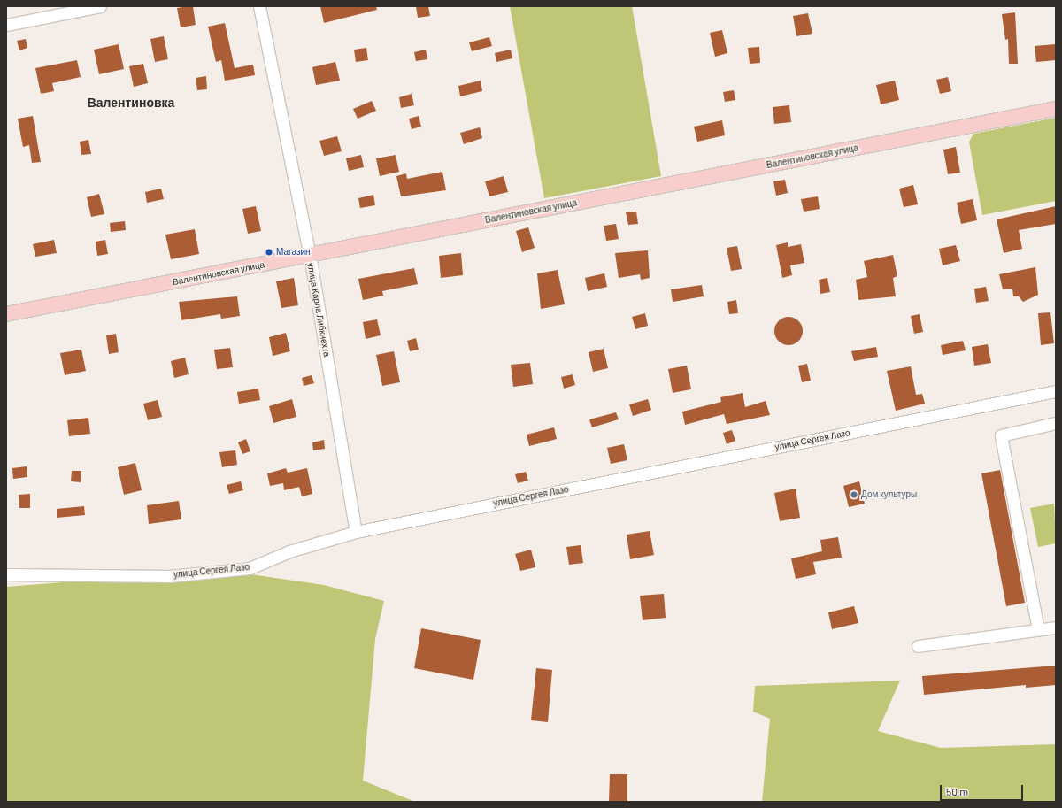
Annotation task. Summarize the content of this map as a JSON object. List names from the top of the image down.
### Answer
{
  "streets": {
    "main road": ["Валентиновская улица"],
    "street": ["улица Карла Либкнехта", "улица Сергея Лазо"]
  },
  "crossings": [
    ["Валентиновская улица", "улица Карла Либкнехта"],
    ["улица Карла Либкнехта", "улица Сергея Лазо"]
  ],
  "districts": ["Валентиновка"],
  "places": ["Магазин", "Дом культуры"],
  "scale_bar": "50 m"
}
